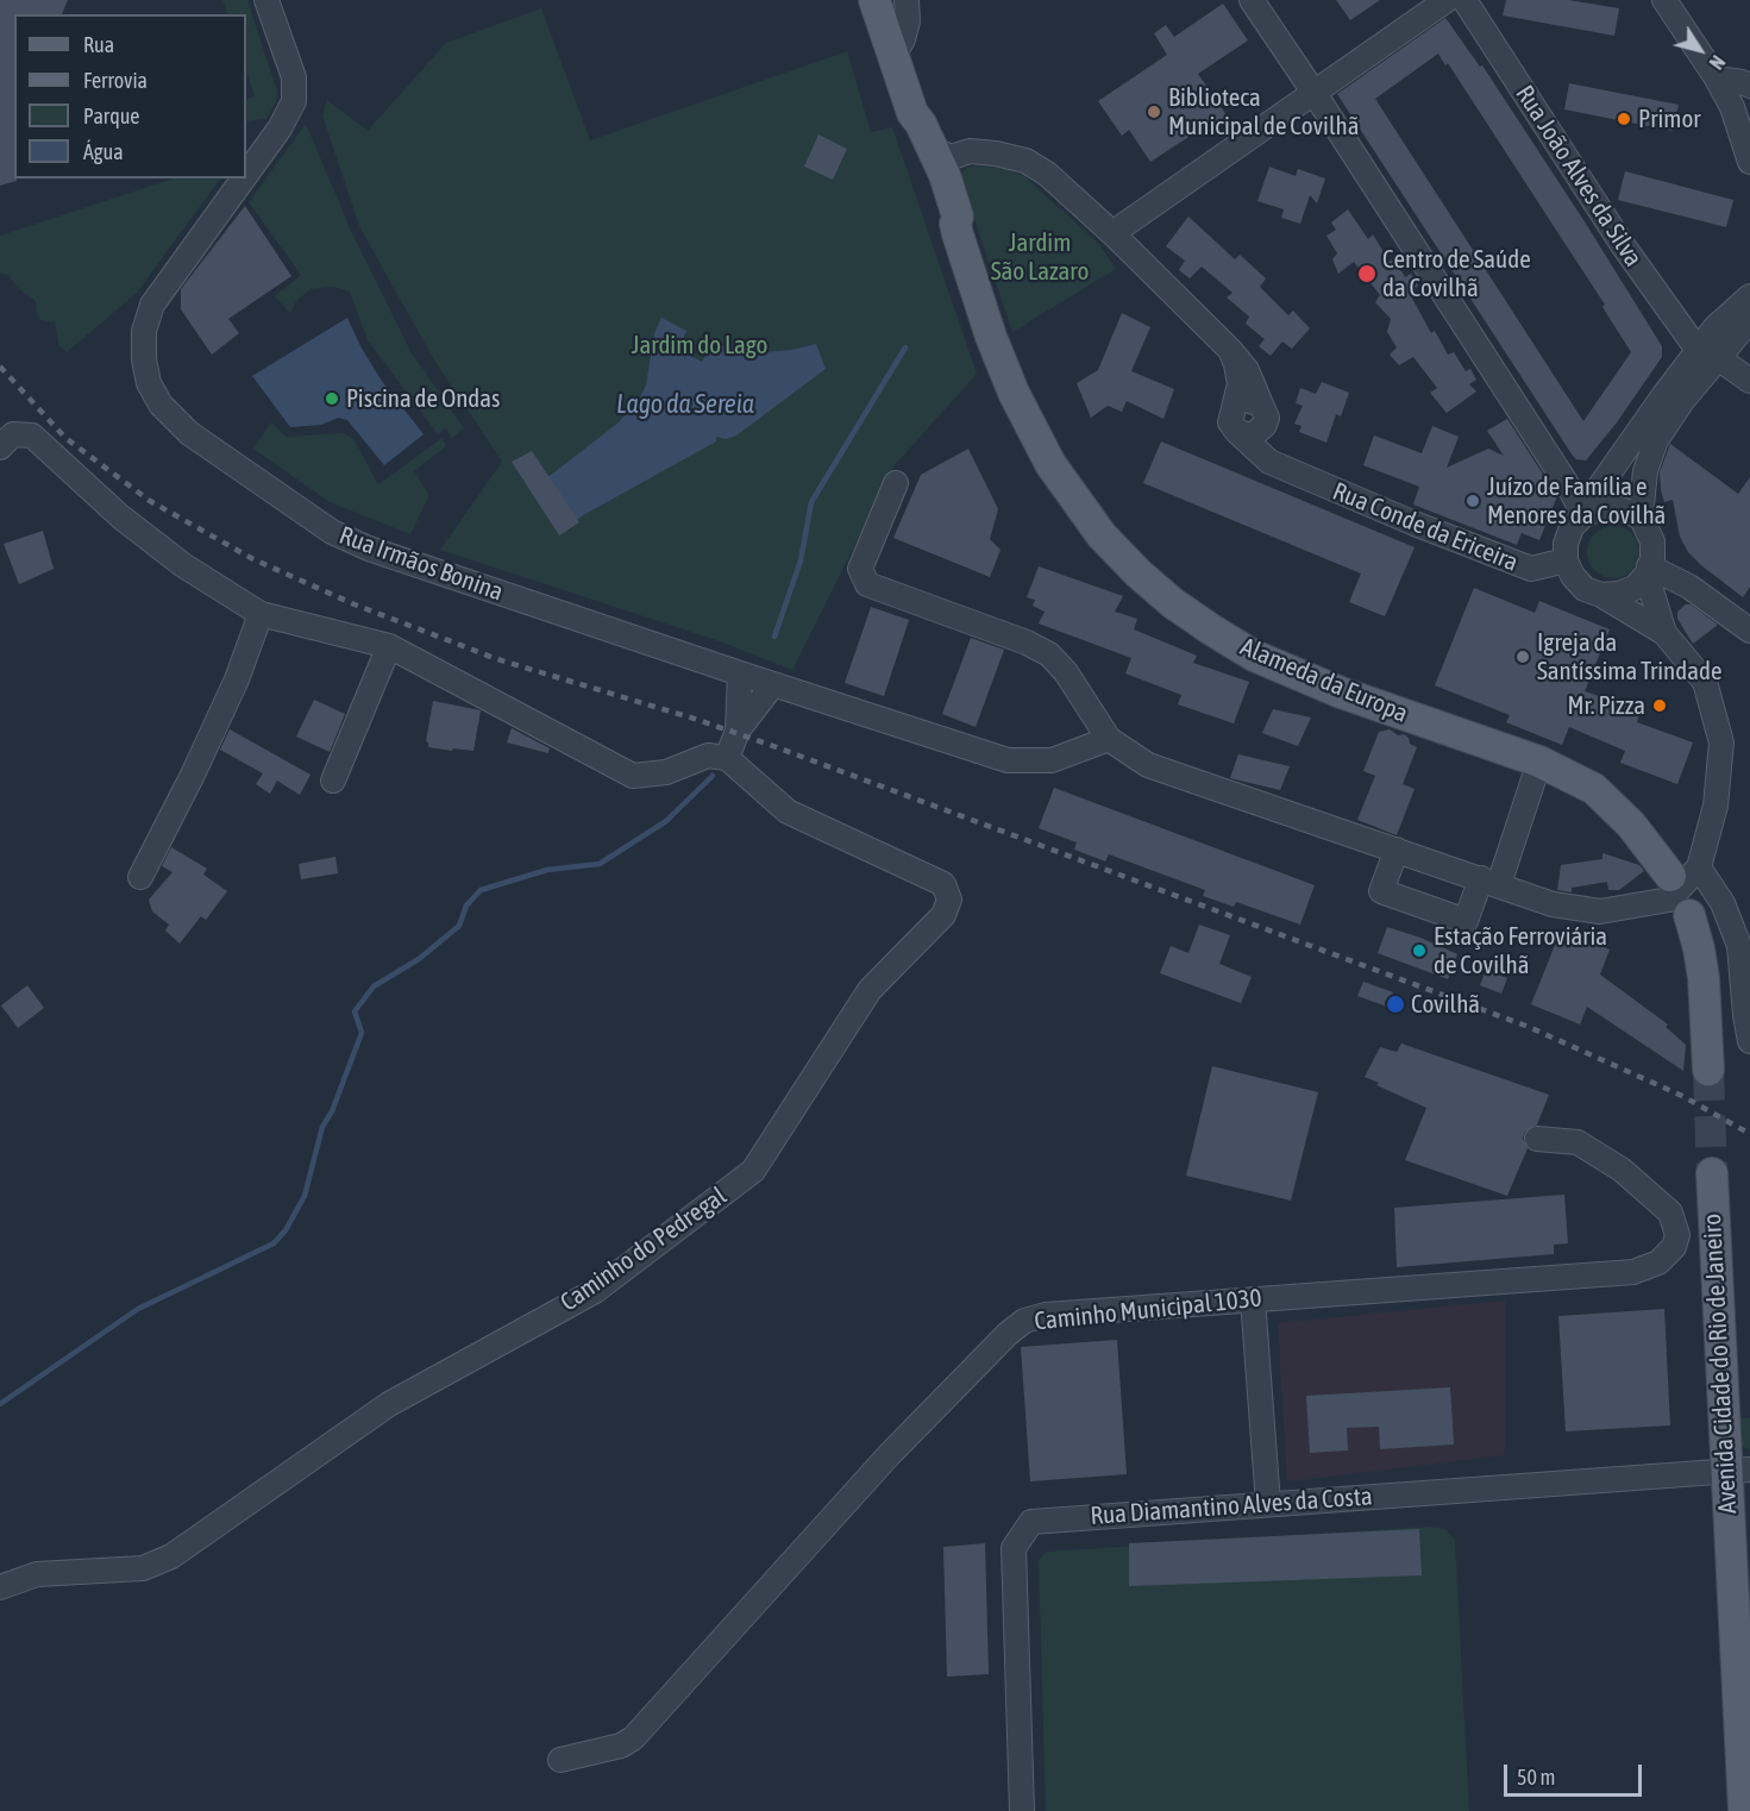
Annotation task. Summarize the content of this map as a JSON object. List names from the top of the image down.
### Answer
{
  "streets": {
    "main road": ["Alameda da Europa", "Avenida Cidade do Rio de Janeiro"],
    "street": [
      "Rua João Alves da Silva",
      "Rua Conde da Ericeira",
      "Rua Irmãos Bonina",
      "Caminho do Pedregal",
      "Caminho Municipal 1030",
      "Rua Diamantino Alves da Costa"
    ]
  },
  "crossings": [
    ["Avenida Cidade do Rio de Janeiro", "Rua Diamantino Alves da Costa"]
  ],
  "water": ["Lago da Sereia"],
  "parks": ["Jardim São Lazaro", "Jardim do Lago"],
  "places": [
    "Biblioteca Municipal de Covilhã",
    "Primor",
    "Centro de Saúde da Covilhã",
    "Piscina de Ondas",
    "Juízo de Família e Menores da Covilhã",
    "Igreja da Santíssima Trindade",
    "Mr. Pizza",
    "Estação Ferroviária de Covilhã",
    "Covilhã"
  ],
  "legend": [
    "Rua",
    "Ferrovia",
    "Parque",
    "Água"
  ],
  "scale_bar": "50 m",
  "north": "bottom right"
}
